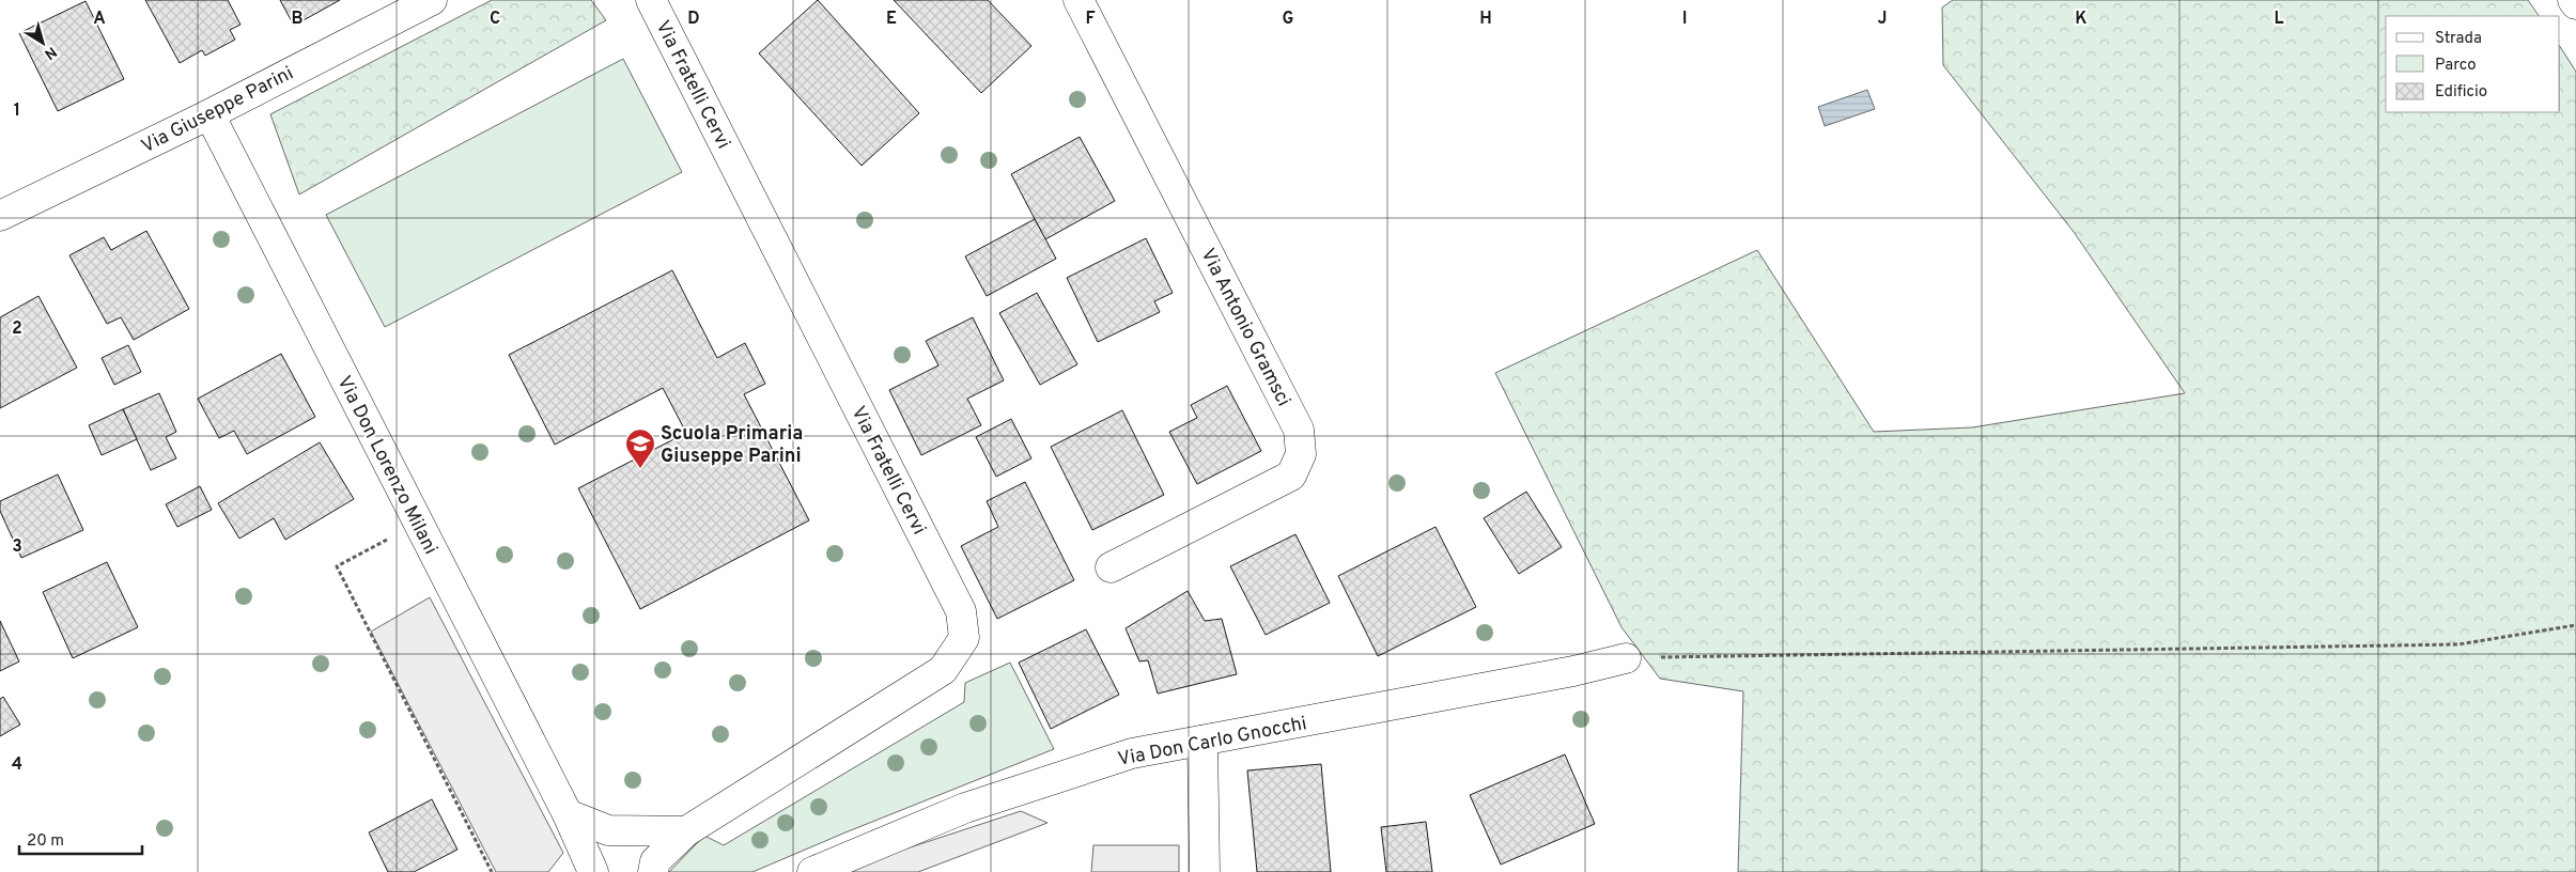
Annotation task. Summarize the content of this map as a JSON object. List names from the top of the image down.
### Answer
{
  "streets": {
    "street": [
      "Via Fratelli Cervi",
      "Via Giuseppe Parini",
      "Via Antonio Gramsci",
      "Via Don Lorenzo Milani",
      "Via Don Carlo Gnocchi"
    ]
  },
  "crossings": [
    ["Via Giuseppe Parini", "Via Don Lorenzo Milani"]
  ],
  "places": {
    "school or university": ["Scuola Primaria Giuseppe Parini"]
  },
  "legend": ["Strada", "Parco", "Edificio"],
  "scale_bar": "20 m",
  "north": "bottom right",
  "grid": {
    "columns": [
      "A",
      "B",
      "C",
      "D",
      "E",
      "F",
      "G",
      "H",
      "I",
      "J",
      "K",
      "L"
    ],
    "rows": [
      "1",
      "2",
      "3",
      "4"
    ]
  }
}
